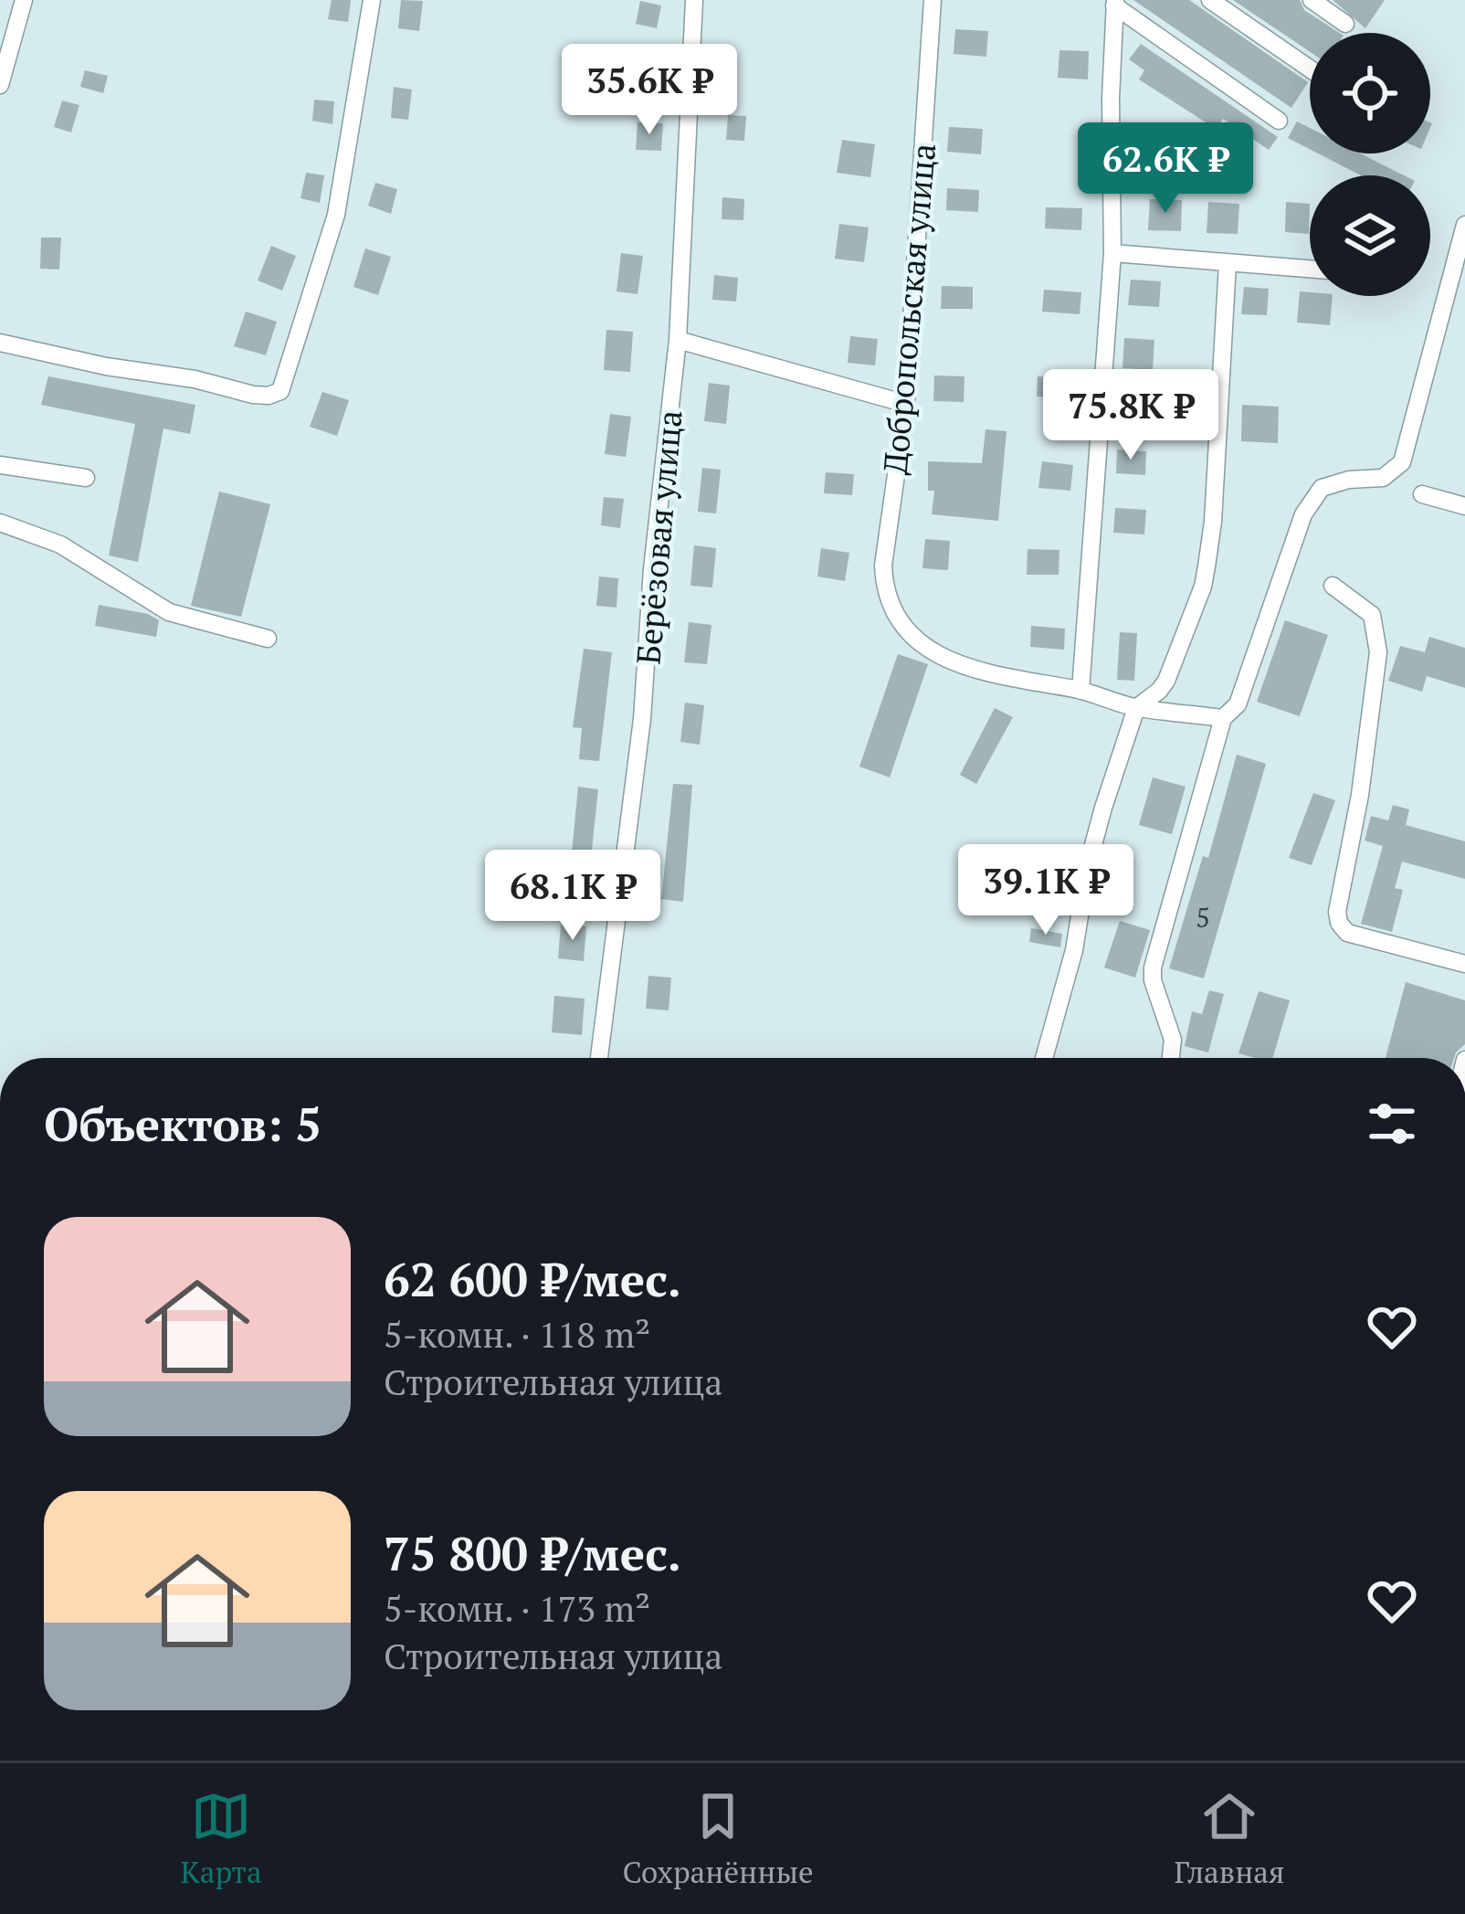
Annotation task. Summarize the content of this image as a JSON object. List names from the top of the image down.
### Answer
{
  "streets": {
    "street": ["Добропольская улица", "Берёзовая улица"]
  },
  "house_numbers": ["5"],
  "page": {
    "price": [
      "35.6K ₽",
      "62.6K ₽",
      "75.8K ₽",
      "39.1K ₽",
      "68.1K ₽"
    ],
    "heading": "Объектов: 5",
    "list": [
      {
        "name": "62 600 ₽/мес.",
        "note": "5-комн. · 118 m² · Строительная улица"
      },
      {
        "name": "75 800 ₽/мес.",
        "note": "5-комн. · 173 m² · Строительная улица"
      }
    ],
    "tabs": ["Карта", "Сохранённые", "Главная"]
  }
}
